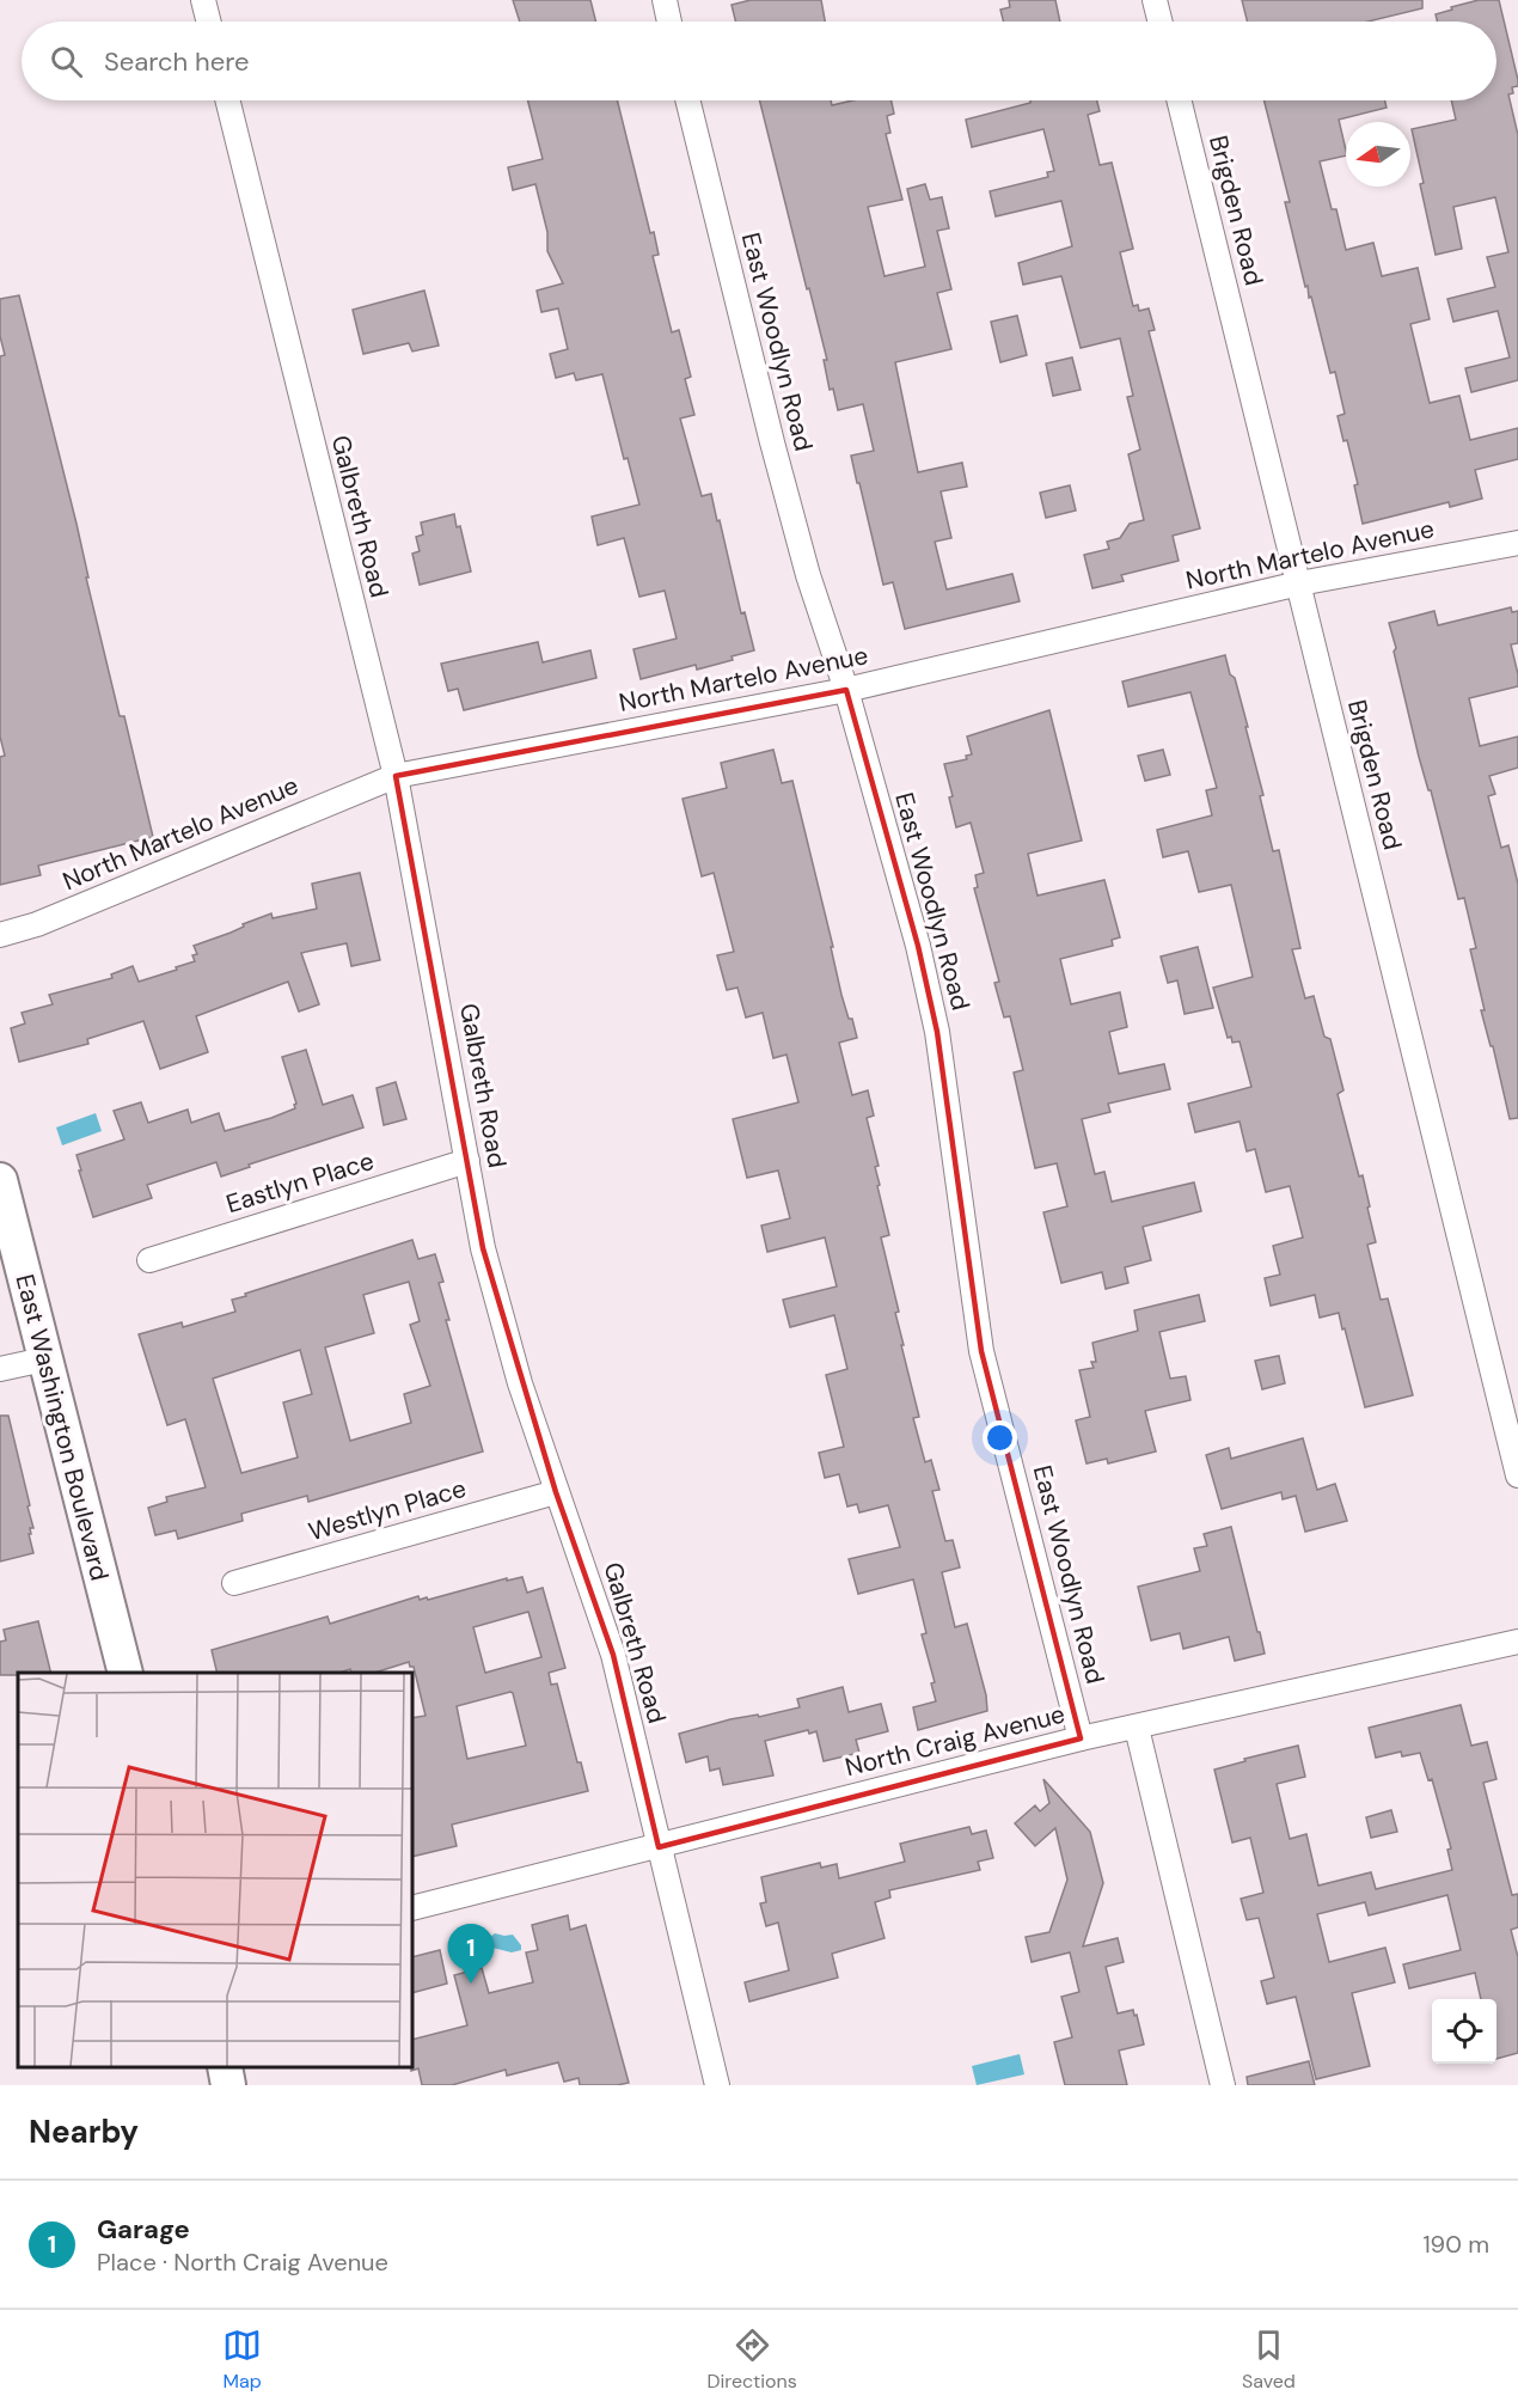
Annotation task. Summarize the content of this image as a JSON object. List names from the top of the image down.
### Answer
{
  "streets": {
    "main road": ["East Washington Boulevard"],
    "street": [
      "Brigden Road",
      "East Woodlyn Road",
      "Galbreth Road",
      "North Martelo Avenue",
      "Eastlyn Place",
      "Westlyn Place",
      "North Craig Avenue"
    ]
  },
  "crossings": [
    ["Brigden Road", "North Martelo Avenue"],
    ["East Woodlyn Road", "North Martelo Avenue"],
    ["East Woodlyn Road", "North Craig Avenue"],
    ["Galbreth Road", "North Martelo Avenue"],
    ["Galbreth Road", "Eastlyn Place"],
    ["Galbreth Road", "Westlyn Place"],
    ["Galbreth Road", "North Craig Avenue"]
  ],
  "north": "left",
  "page": {
    "search": "Search here",
    "pins": "1",
    "heading": "Nearby",
    "list": [
      {
        "mark": "1",
        "name": "Garage",
        "note": "Place · North Craig Avenue",
        "value": "190 m"
      }
    ],
    "nav": ["Map", "Directions", "Saved"]
  }
}
